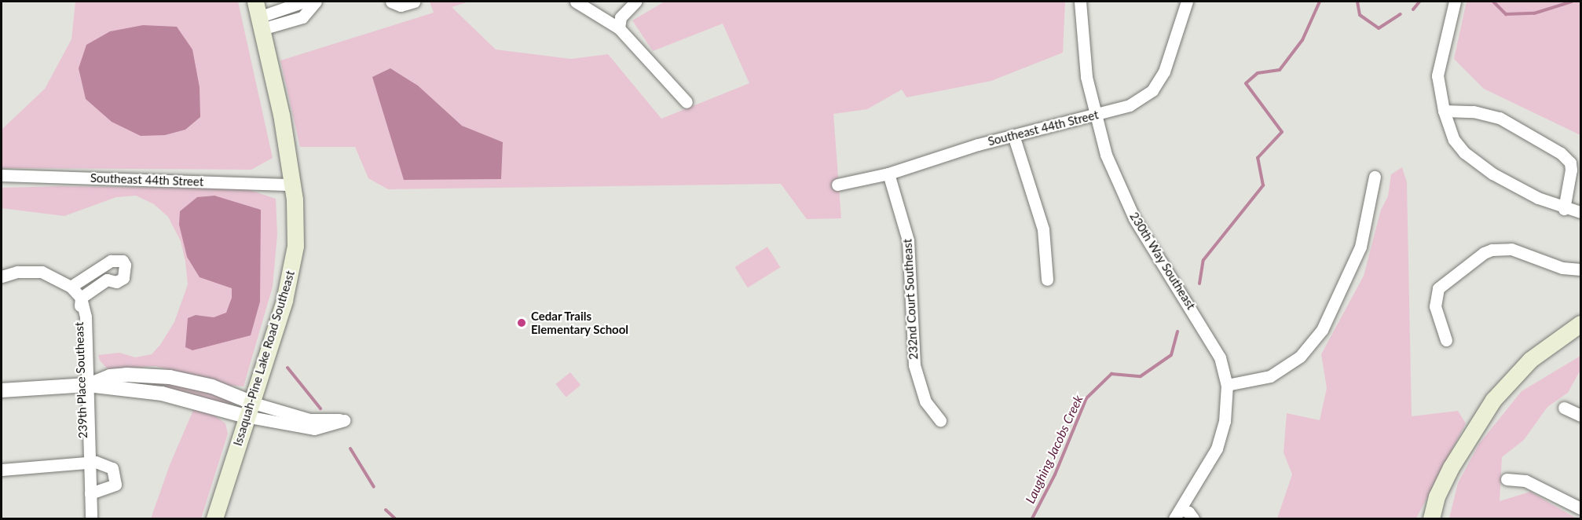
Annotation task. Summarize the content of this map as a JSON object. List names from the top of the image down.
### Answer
{
  "streets": {
    "main road": ["Issaquah-Pine Lake Road Southeast"],
    "street": [
      "Southeast 44th Street",
      "230th Way Southeast",
      "232nd Court Southeast",
      "239th Place Southeast"
    ]
  },
  "crossings": [
    ["Southeast 44th Street", "230th Way Southeast"],
    ["Southeast 44th Street", "232nd Court Southeast"],
    ["Southeast 44th Street", "Issaquah-Pine Lake Road Southeast"]
  ],
  "water": ["Laughing Jacobs Creek"],
  "places": ["Cedar Trails Elementary School"]
}
